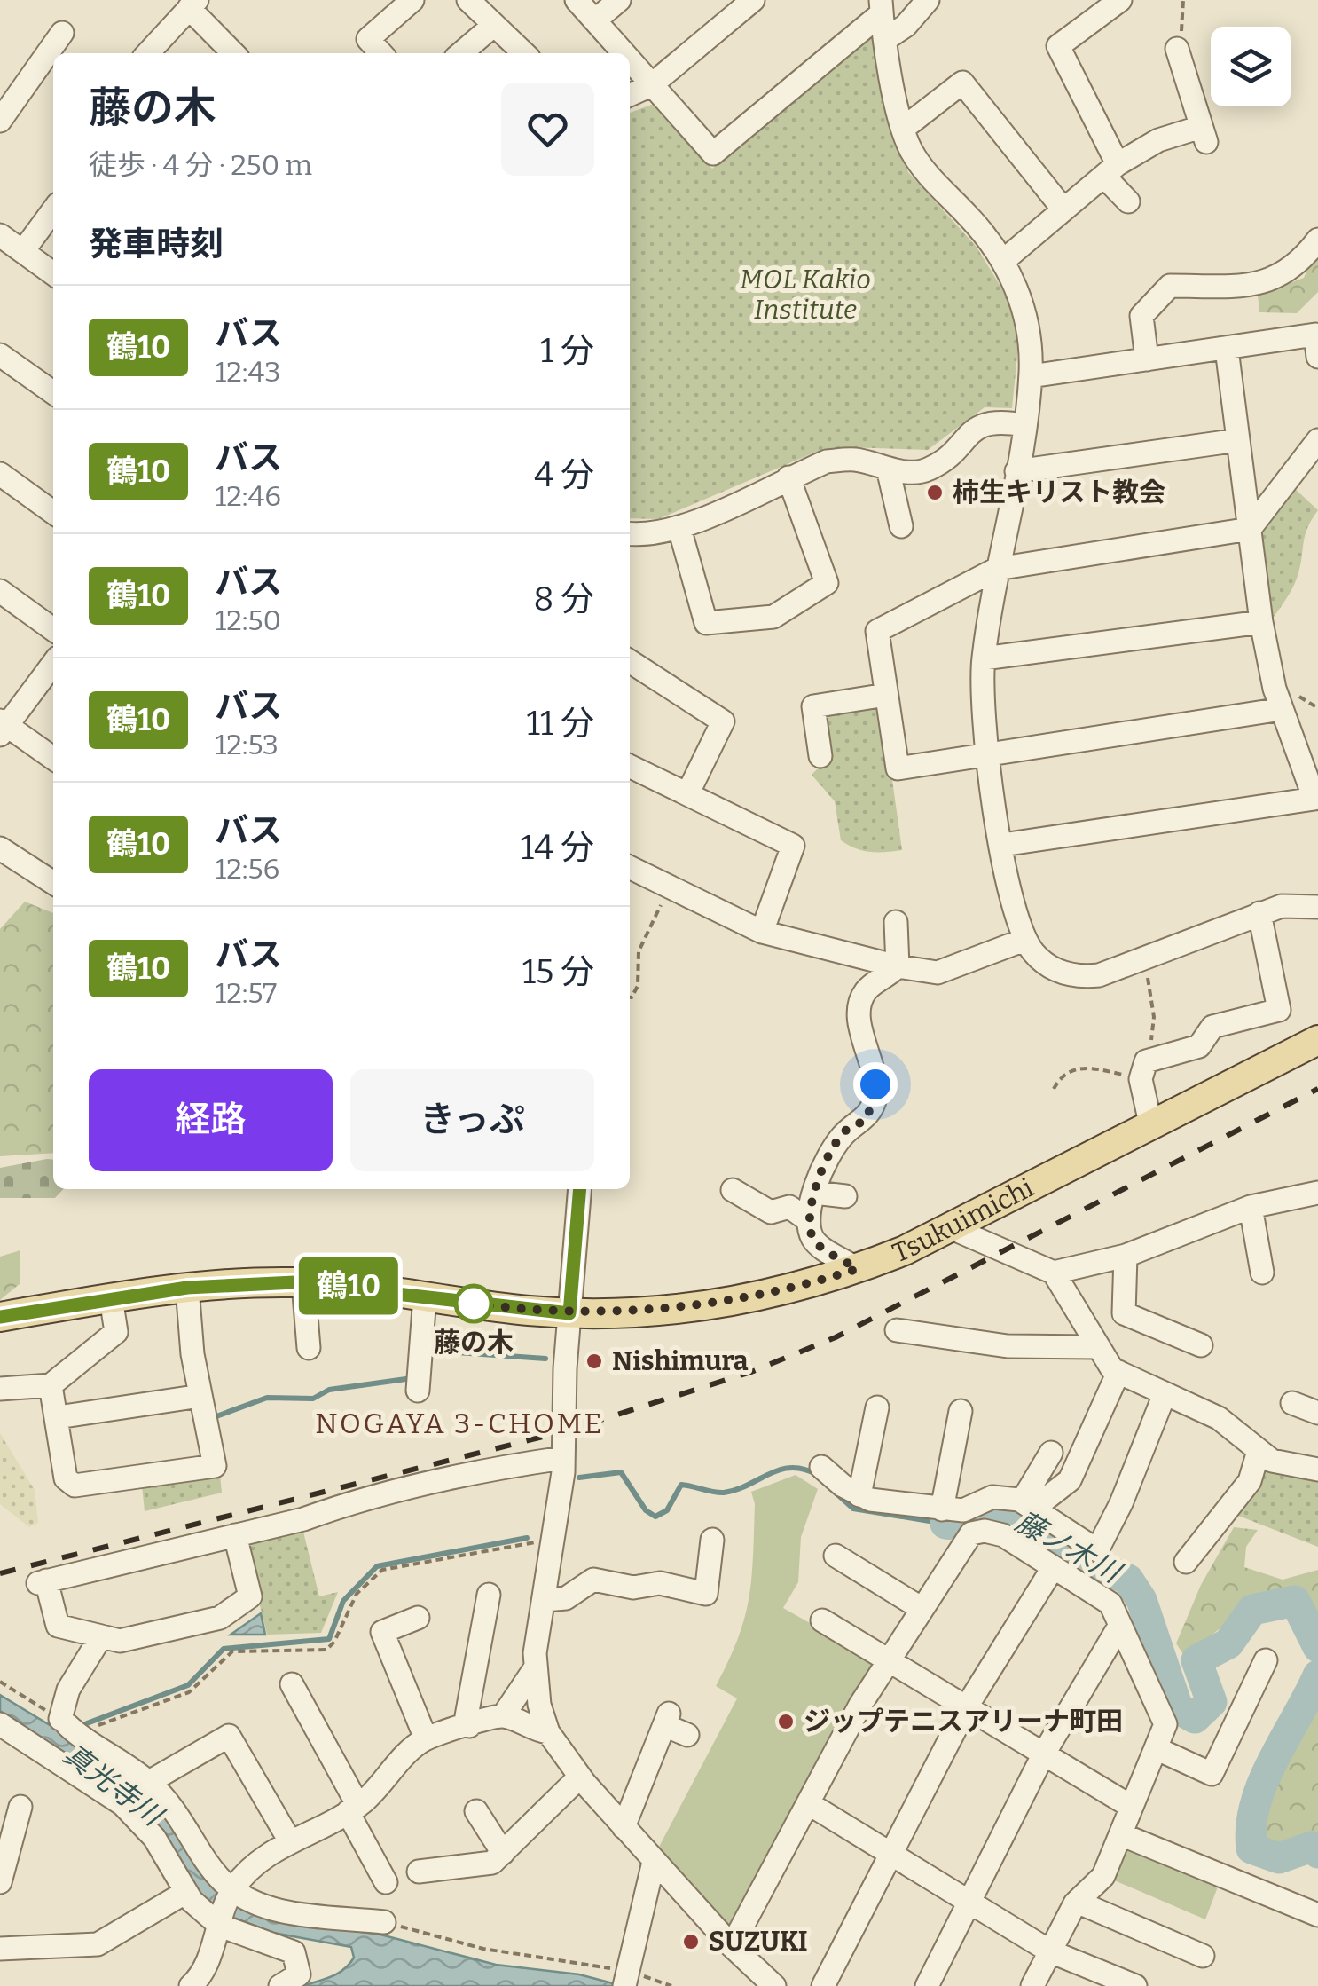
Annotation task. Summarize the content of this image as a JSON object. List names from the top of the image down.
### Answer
{
  "streets": {
    "main road": ["Tsukuimichi"]
  },
  "districts": ["NOGAYA 3-CHOME"],
  "water": ["藤ノ木川", "真光寺川"],
  "parks": ["MOL Kakio Institute"],
  "places": [
    "柿生キリスト教会",
    "藤の木",
    "Nishimura",
    "ジップテニスアリーナ町田",
    "SUZUKI"
  ],
  "lines": ["bus line 鶴10"],
  "page": {
    "on_map": "鶴10",
    "heading": [
      ["藤の木", "徒歩 · 4 分 · 250 m"],
      "発車時刻"
    ],
    "list": [
      {
        "mark": "鶴10",
        "name": "バス",
        "note": "12:43",
        "value": "1 分"
      },
      {
        "mark": "鶴10",
        "name": "バス",
        "note": "12:46",
        "value": "4 分"
      },
      {
        "mark": "鶴10",
        "name": "バス",
        "note": "12:50",
        "value": "8 分"
      },
      {
        "mark": "鶴10",
        "name": "バス",
        "note": "12:53",
        "value": "11 分"
      },
      {
        "mark": "鶴10",
        "name": "バス",
        "note": "12:56",
        "value": "14 分"
      },
      {
        "mark": "鶴10",
        "name": "バス",
        "note": "12:57",
        "value": "15 分"
      }
    ],
    "buttons": ["経路", "きっぷ"]
  }
}
